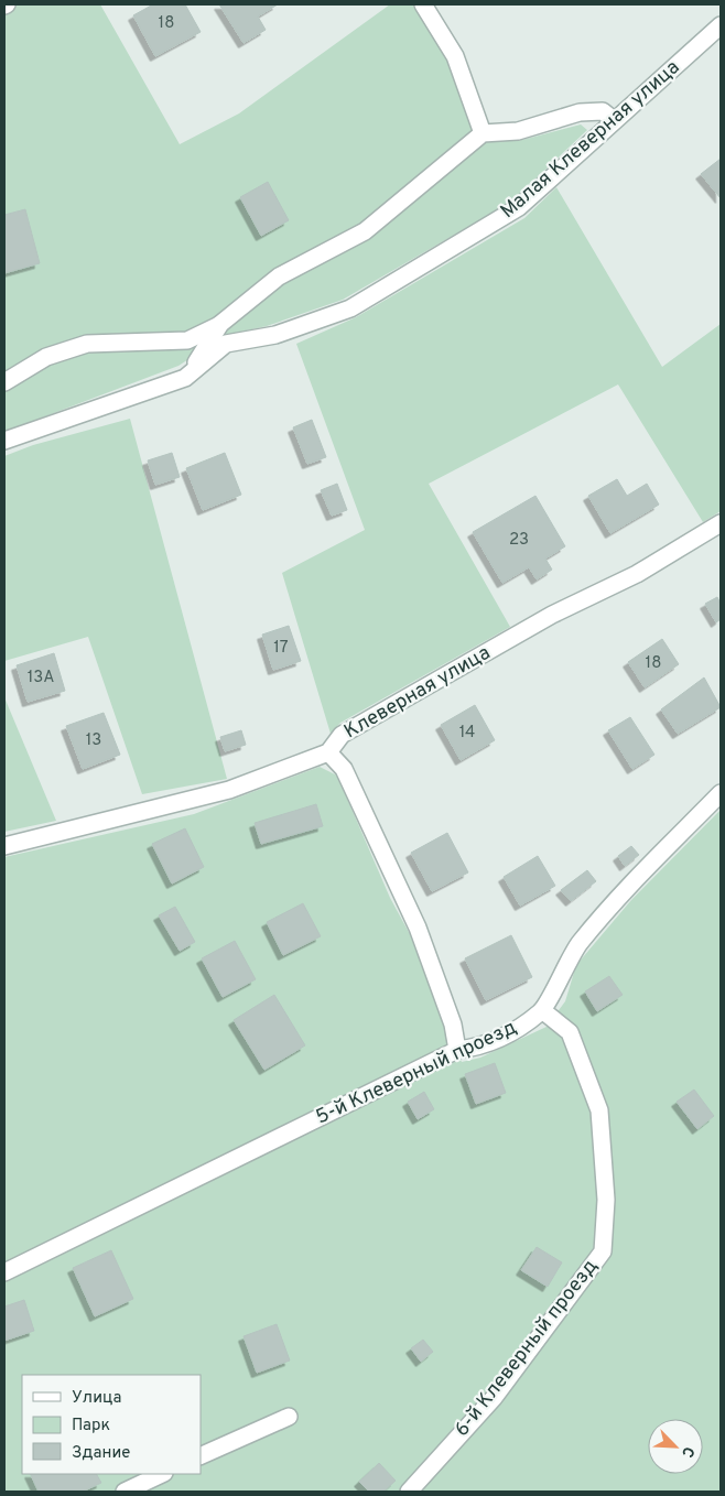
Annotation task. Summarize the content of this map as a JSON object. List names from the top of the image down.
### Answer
{
  "streets": {
    "street": [
      "Малая Клеверная улица",
      "Клеверная улица",
      "5-й Клеверный проезд",
      "6-й Клеверный проезд"
    ]
  },
  "crossings": [
    ["5-й Клеверный проезд", "6-й Клеверный проезд"]
  ],
  "house_numbers": [
    "18",
    "23",
    "17",
    "18",
    "13А",
    "14",
    "13"
  ],
  "legend": ["Улица", "Парк", "Здание"],
  "north": "bottom right"
}
